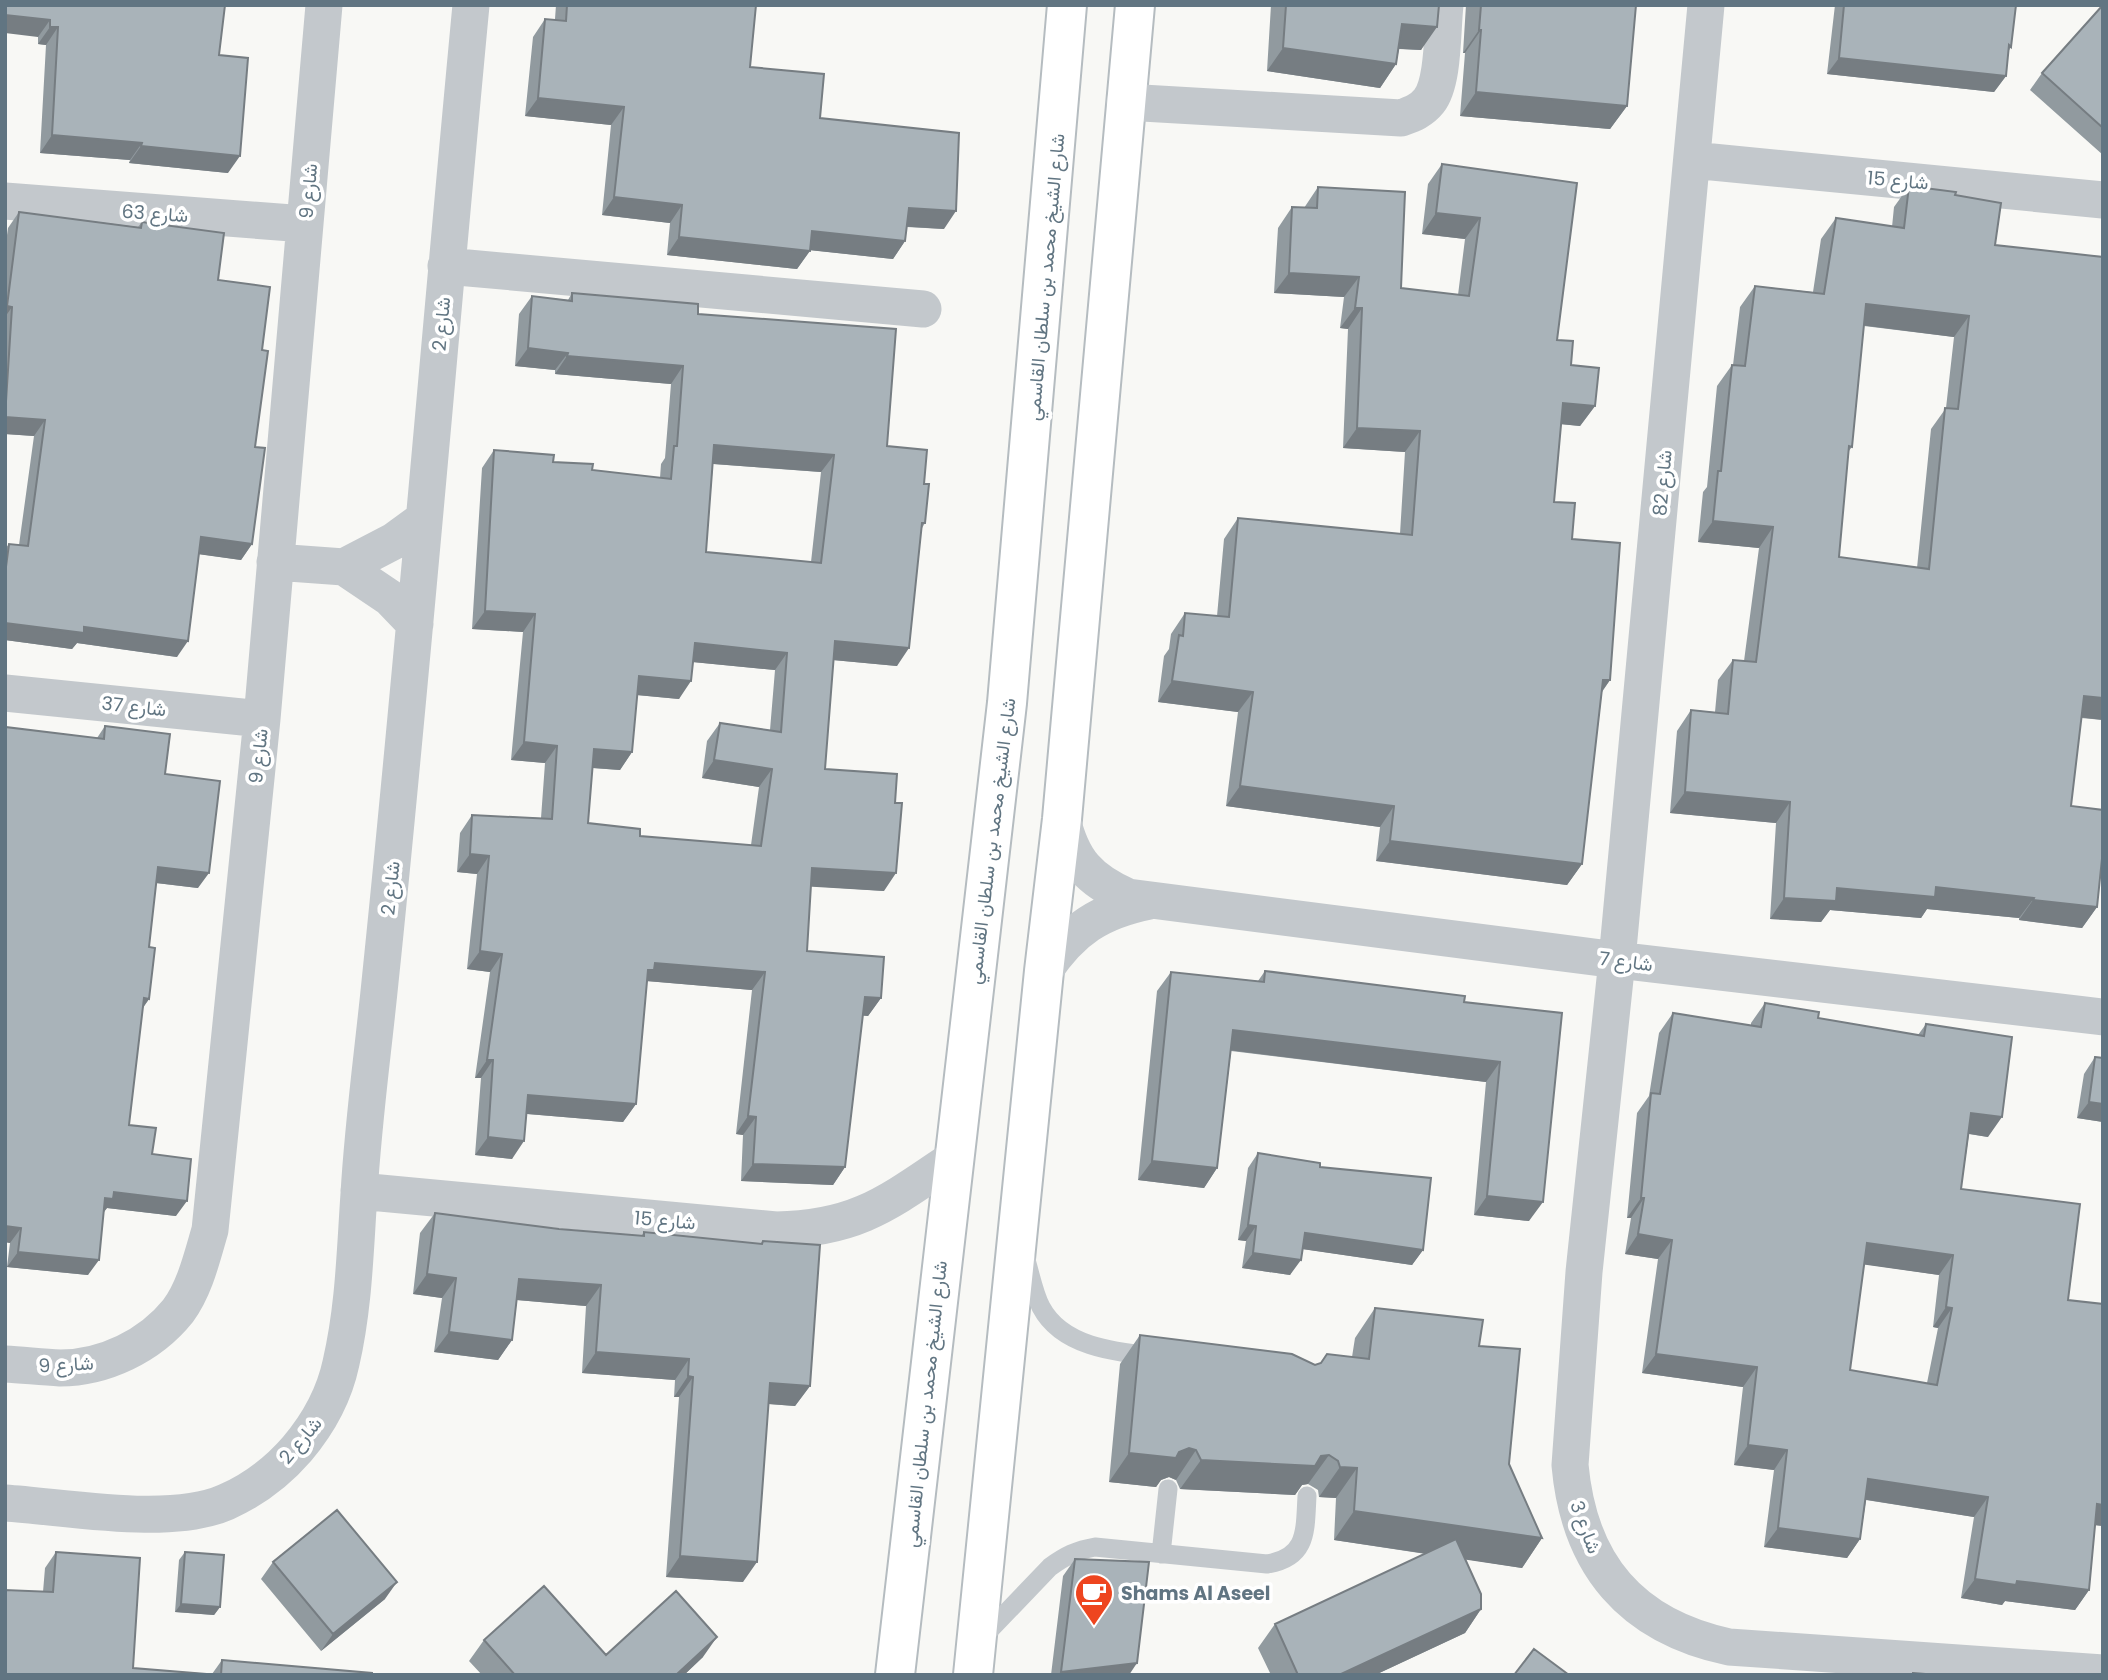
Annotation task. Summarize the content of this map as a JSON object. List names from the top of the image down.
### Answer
{
  "streets": {
    "main road": ["شارع الشيخ محمد بن سلطان القاسمي"],
    "street": [
      "شارع 15",
      "شارع 9",
      "شارع 63",
      "شارع 2",
      "شارع 82",
      "شارع 37",
      "شارع 7",
      "شارع 3"
    ]
  },
  "crossings": [
    ["شارع 15", "شارع الشيخ محمد بن سلطان القاسمي"],
    ["شارع 15", "شارع 2"],
    ["شارع 15", "شارع 82"],
    ["شارع 9", "شارع 63"],
    ["شارع 9", "شارع 37"],
    ["شارع 82", "شارع 7"],
    ["شارع 82", "شارع 3"],
    ["شارع 7", "شارع 3"]
  ],
  "places": {
    "cafe": ["Shams Al Aseel"]
  }
}
